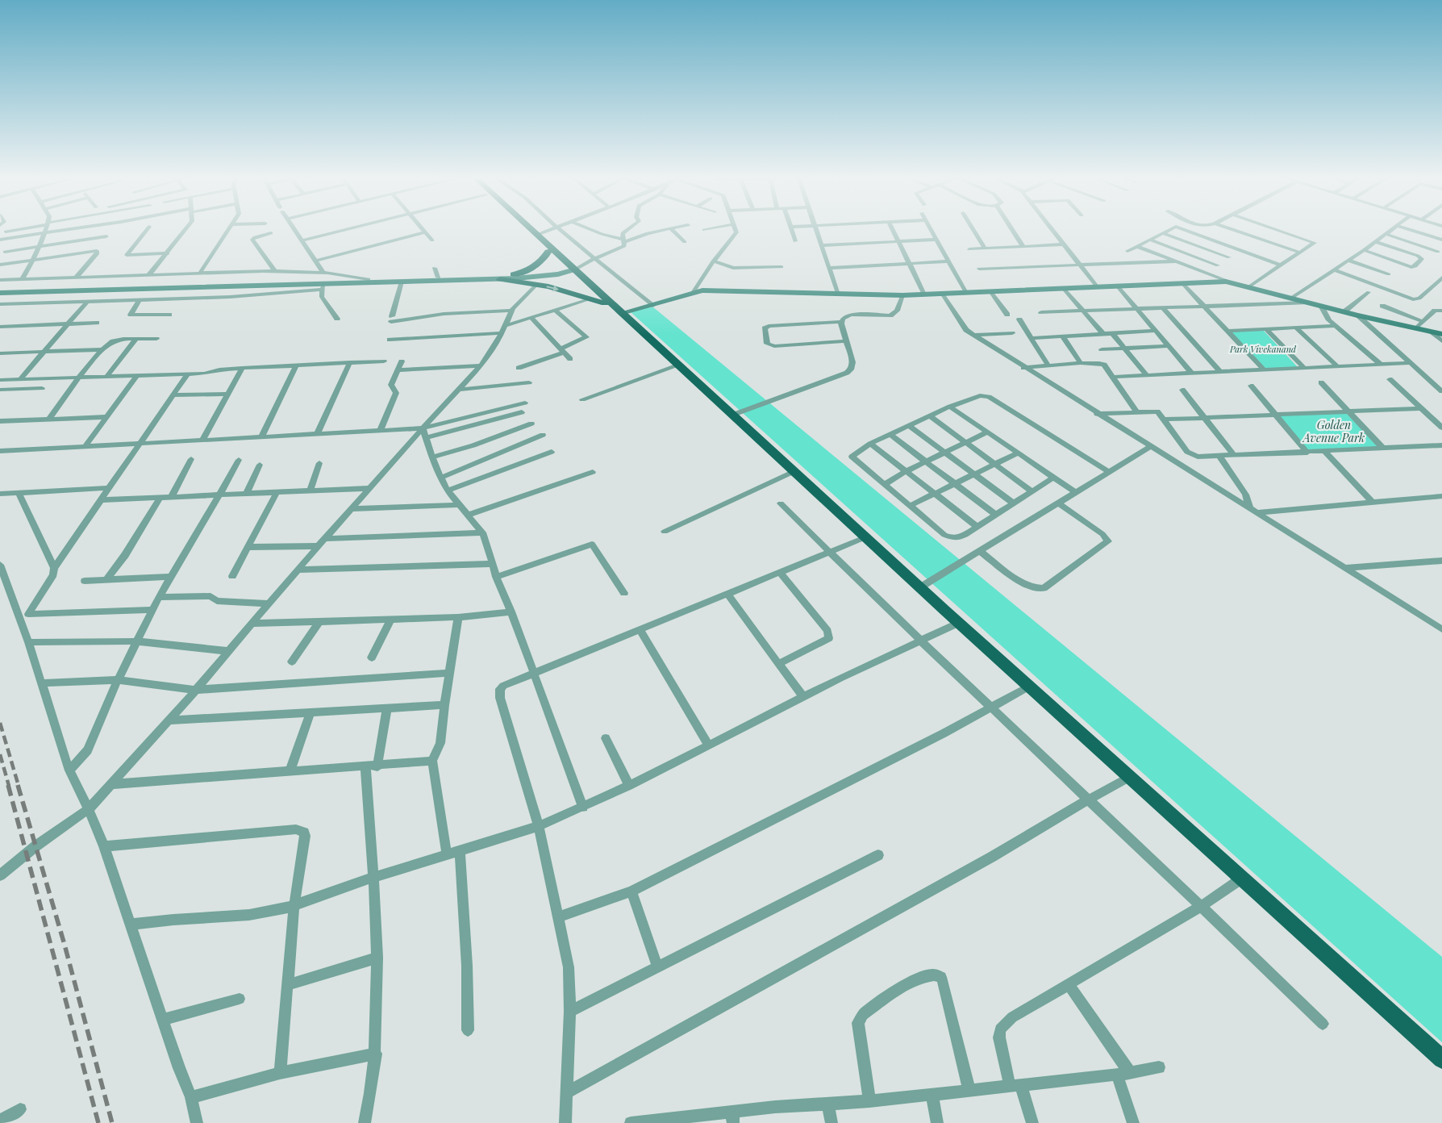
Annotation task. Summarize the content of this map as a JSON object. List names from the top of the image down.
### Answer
{
  "parks": ["Park Vivekanand", "Golden Avenue Park"]
}
